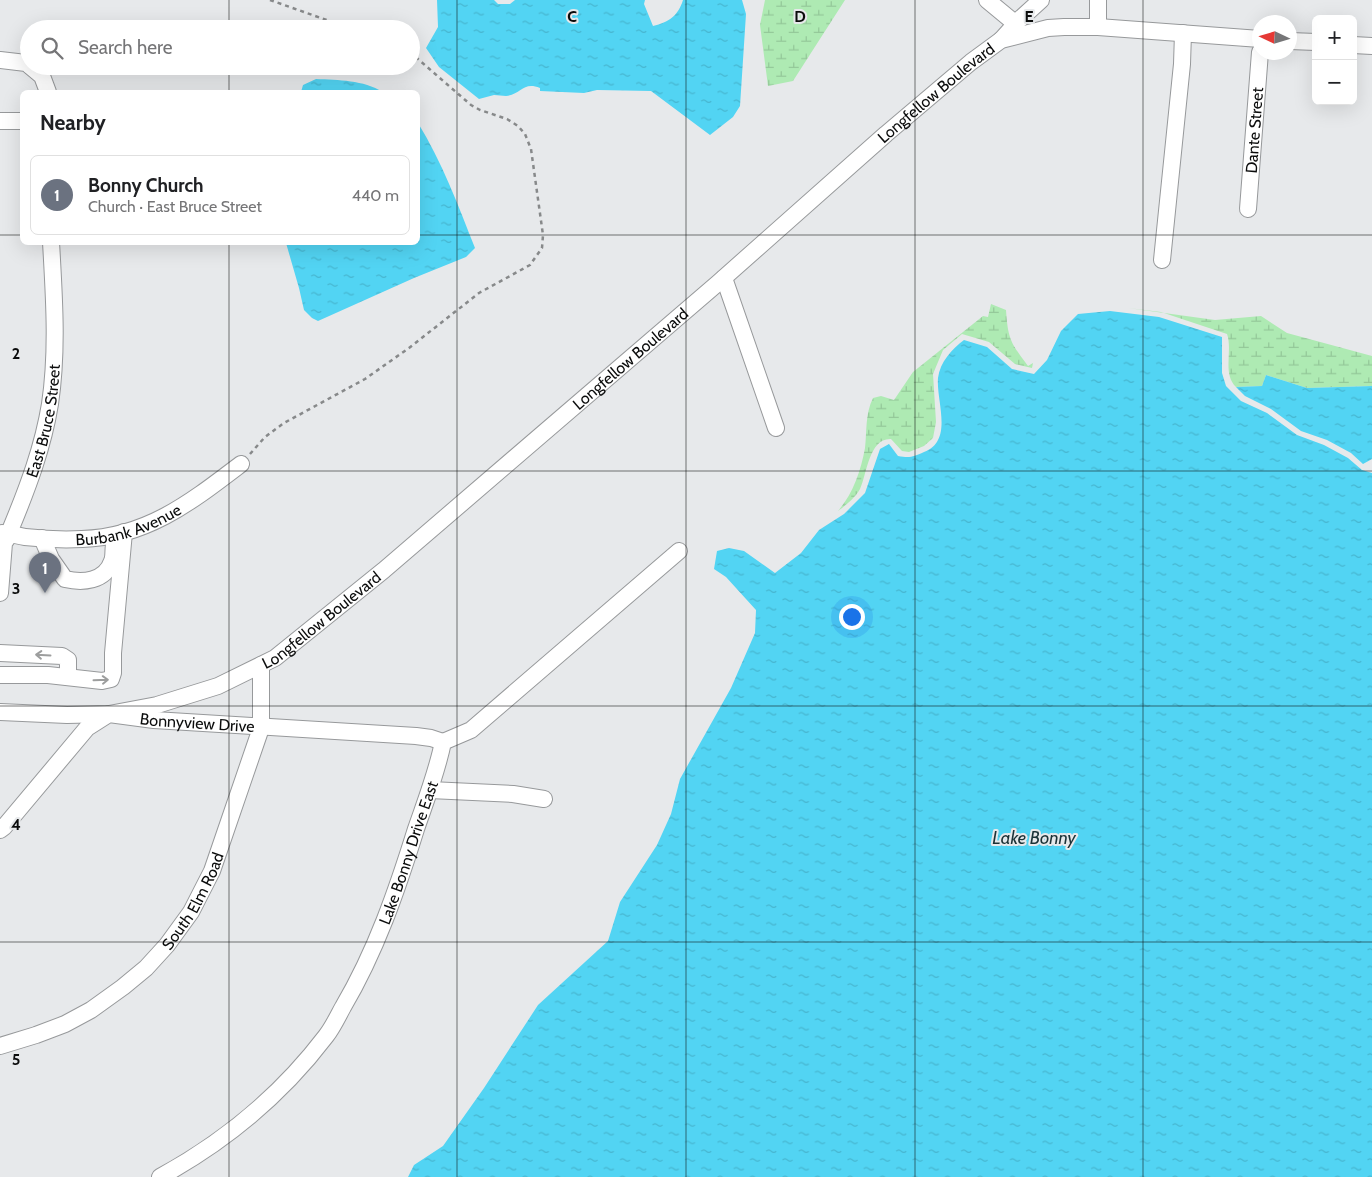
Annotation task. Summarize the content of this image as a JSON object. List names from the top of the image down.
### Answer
{
  "streets": {
    "street": [
      "Longfellow Boulevard",
      "Dante Street",
      "East Bruce Street",
      "Burbank Avenue",
      "Bonnyview Drive",
      "Lake Bonny Drive East",
      "South Elm Road"
    ]
  },
  "crossings": [
    ["Longfellow Boulevard", "Bonnyview Drive"],
    ["Longfellow Boulevard", "South Elm Road"],
    ["East Bruce Street", "Burbank Avenue"],
    ["Bonnyview Drive", "Lake Bonny Drive East"],
    ["Bonnyview Drive", "South Elm Road"]
  ],
  "water": ["Lake Bonny"],
  "north": "left",
  "page": {
    "map_buttons": ["+", "−"],
    "search": "Search here",
    "heading": "Nearby",
    "list": [
      {
        "mark": "1",
        "name": "Bonny Church",
        "note": "Church · East Bruce Street",
        "value": "440 m"
      }
    ],
    "pins": "1"
  },
  "grid": {
    "columns": ["C", "D", "E"],
    "rows": [
      "2",
      "3",
      "4",
      "5"
    ]
  }
}
